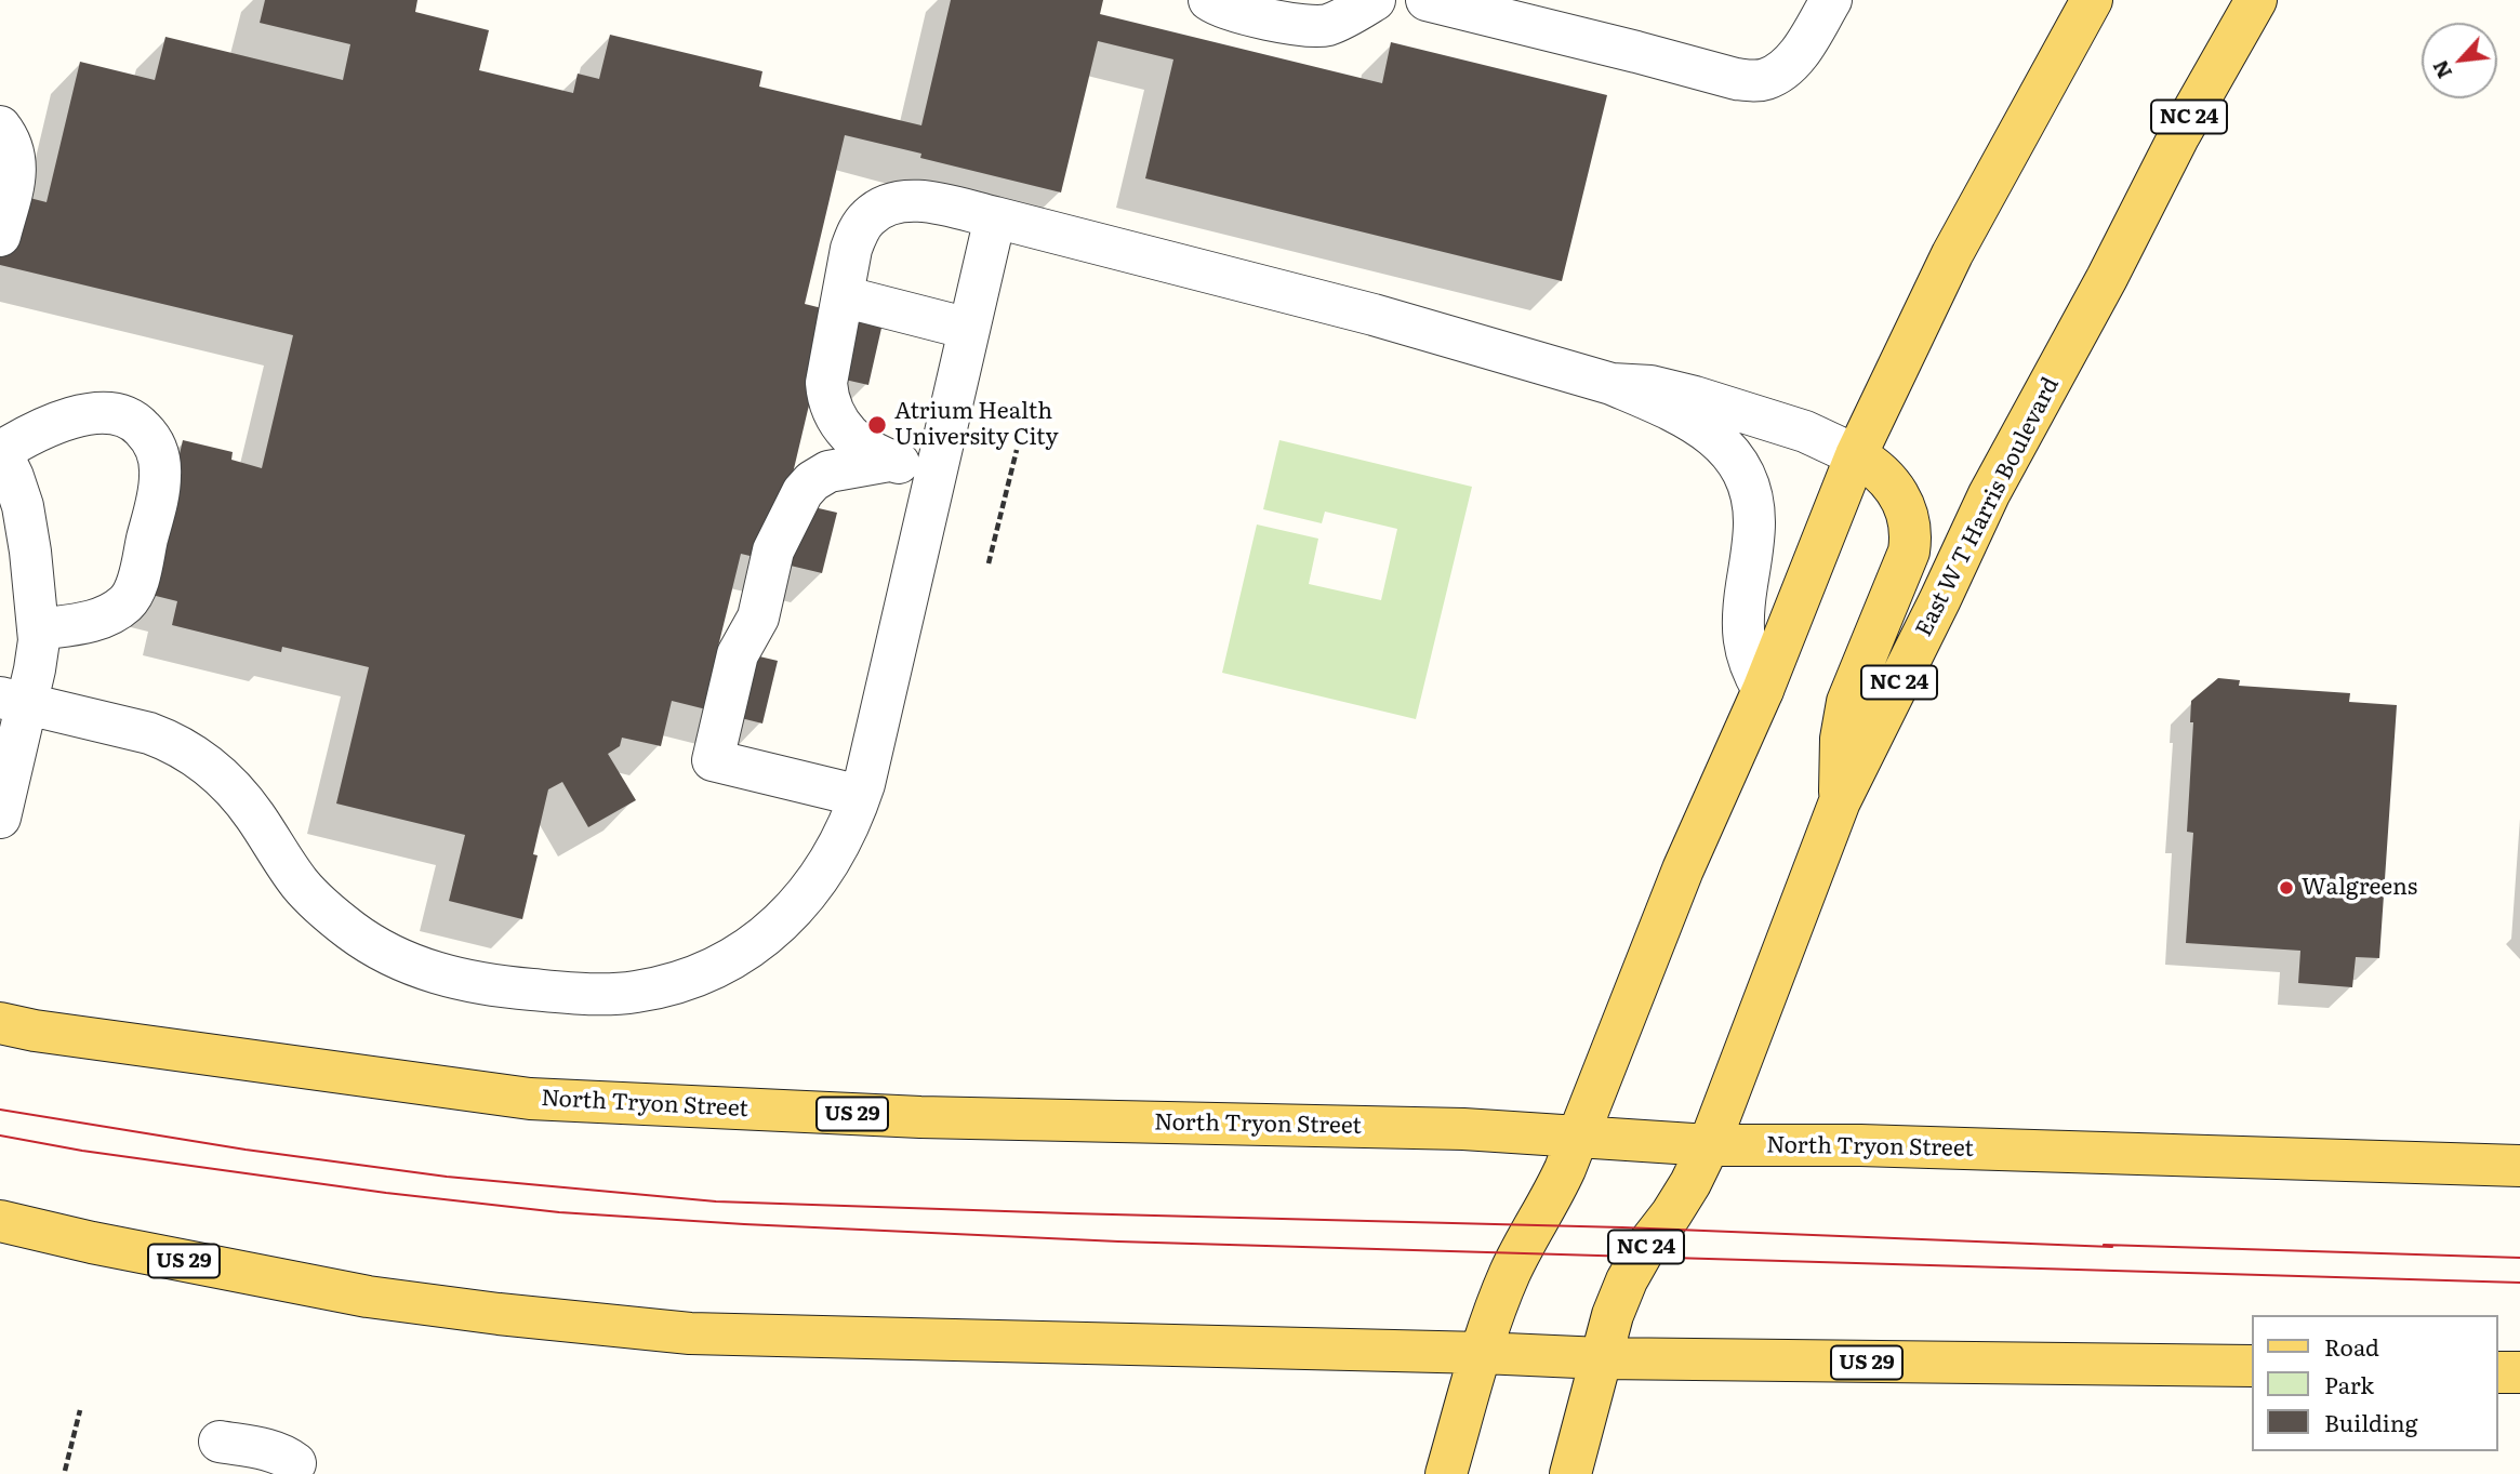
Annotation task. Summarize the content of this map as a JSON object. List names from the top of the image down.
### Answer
{
  "streets": {
    "main road": [
      "NC 24",
      "East W T Harris Boulevard",
      "North Tryon Street",
      "US 29"
    ]
  },
  "crossings": [
    ["NC 24", "East W T Harris Boulevard"],
    ["NC 24", "US 29"],
    ["East W T Harris Boulevard", "North Tryon Street"],
    ["East W T Harris Boulevard", "US 29"]
  ],
  "places": ["Atrium Health University City", "Walgreens"],
  "legend": ["Road", "Park", "Building"],
  "north": "bottom left"
}
